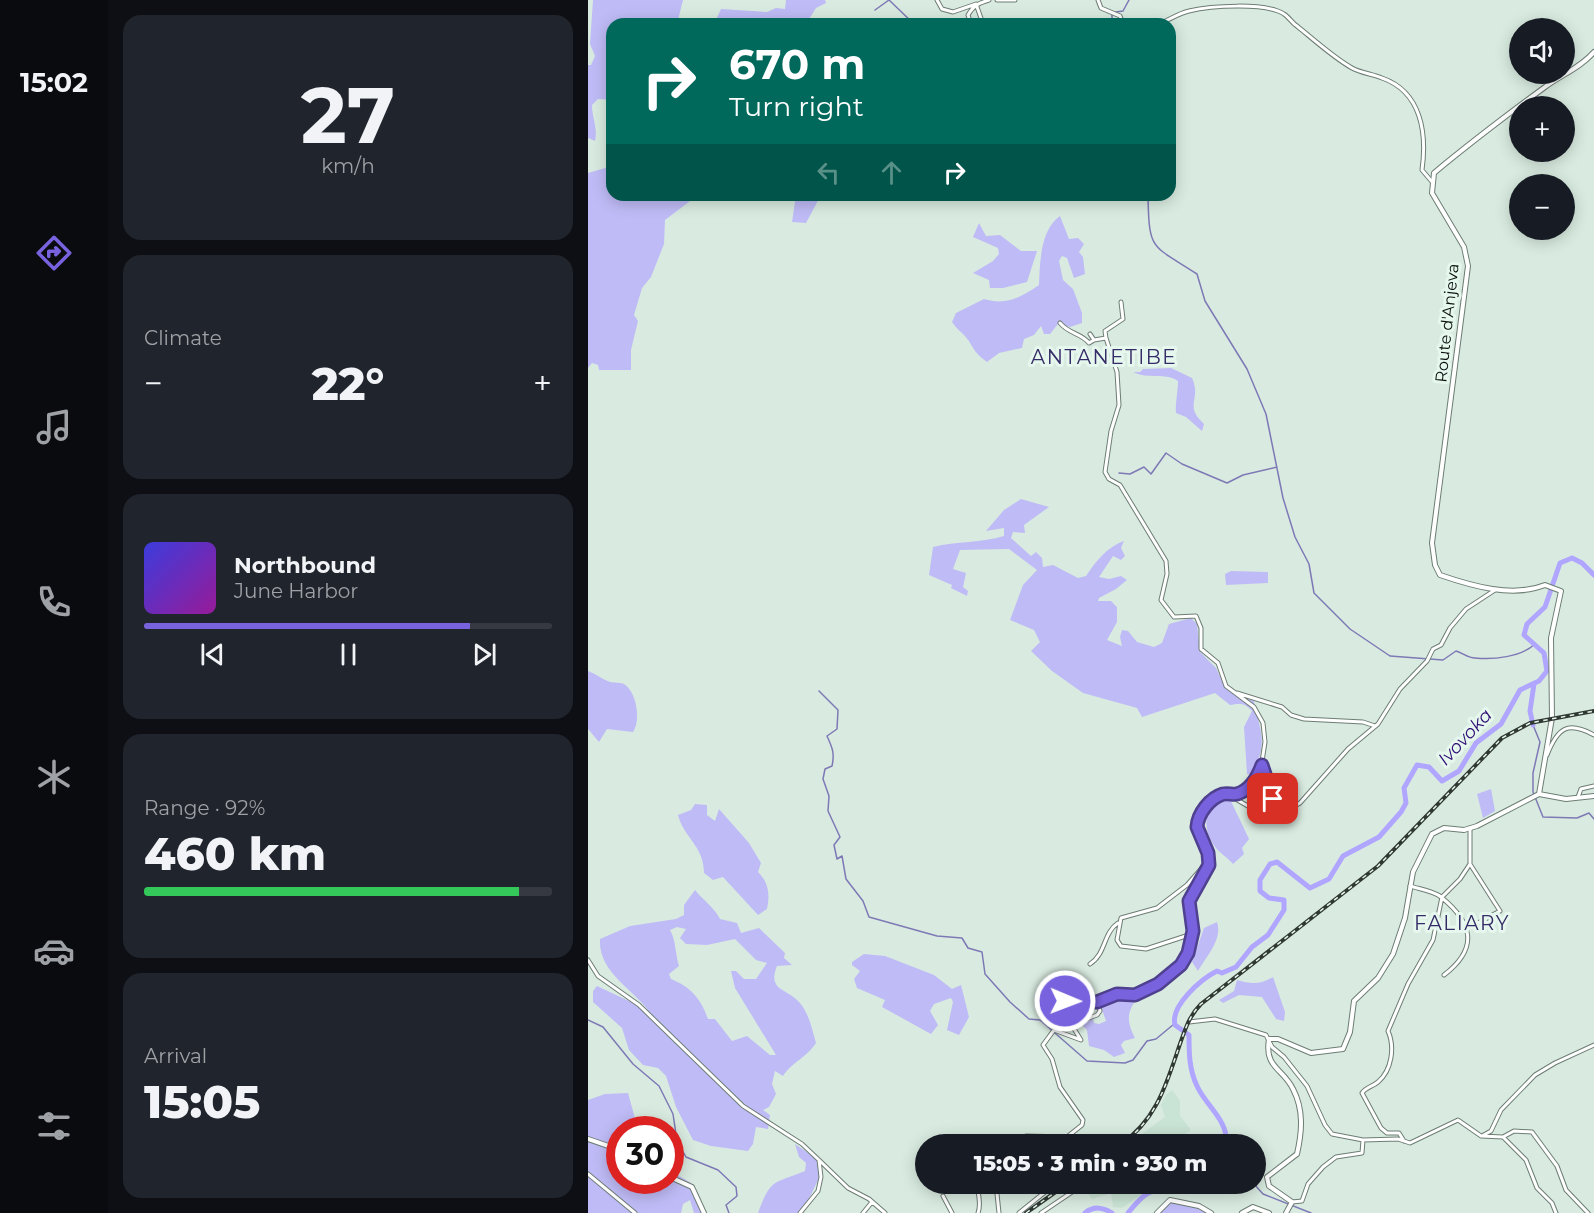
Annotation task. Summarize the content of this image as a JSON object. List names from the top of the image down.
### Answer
{
  "streets": {
    "street": ["Route d'Anjeva"]
  },
  "districts": ["ANTANETIBE", "FALIARY"],
  "water": ["Ivovoka"],
  "page": {
    "tabs": "15:02",
    "tile": [
      ["27", "km/h"],
      "Climate",
      ["Range · 92%", "460 km"],
      ["Arrival", "15:05"]
    ],
    "map_buttons": ["+", "−"],
    "turn": ["670 m", "Turn right"],
    "heat": ["−", "22°", "+"],
    "song": ["Northbound", "June Harbor"],
    "limit": "30",
    "trip": "15:05 · 3 min · 930 m"
  }
}
